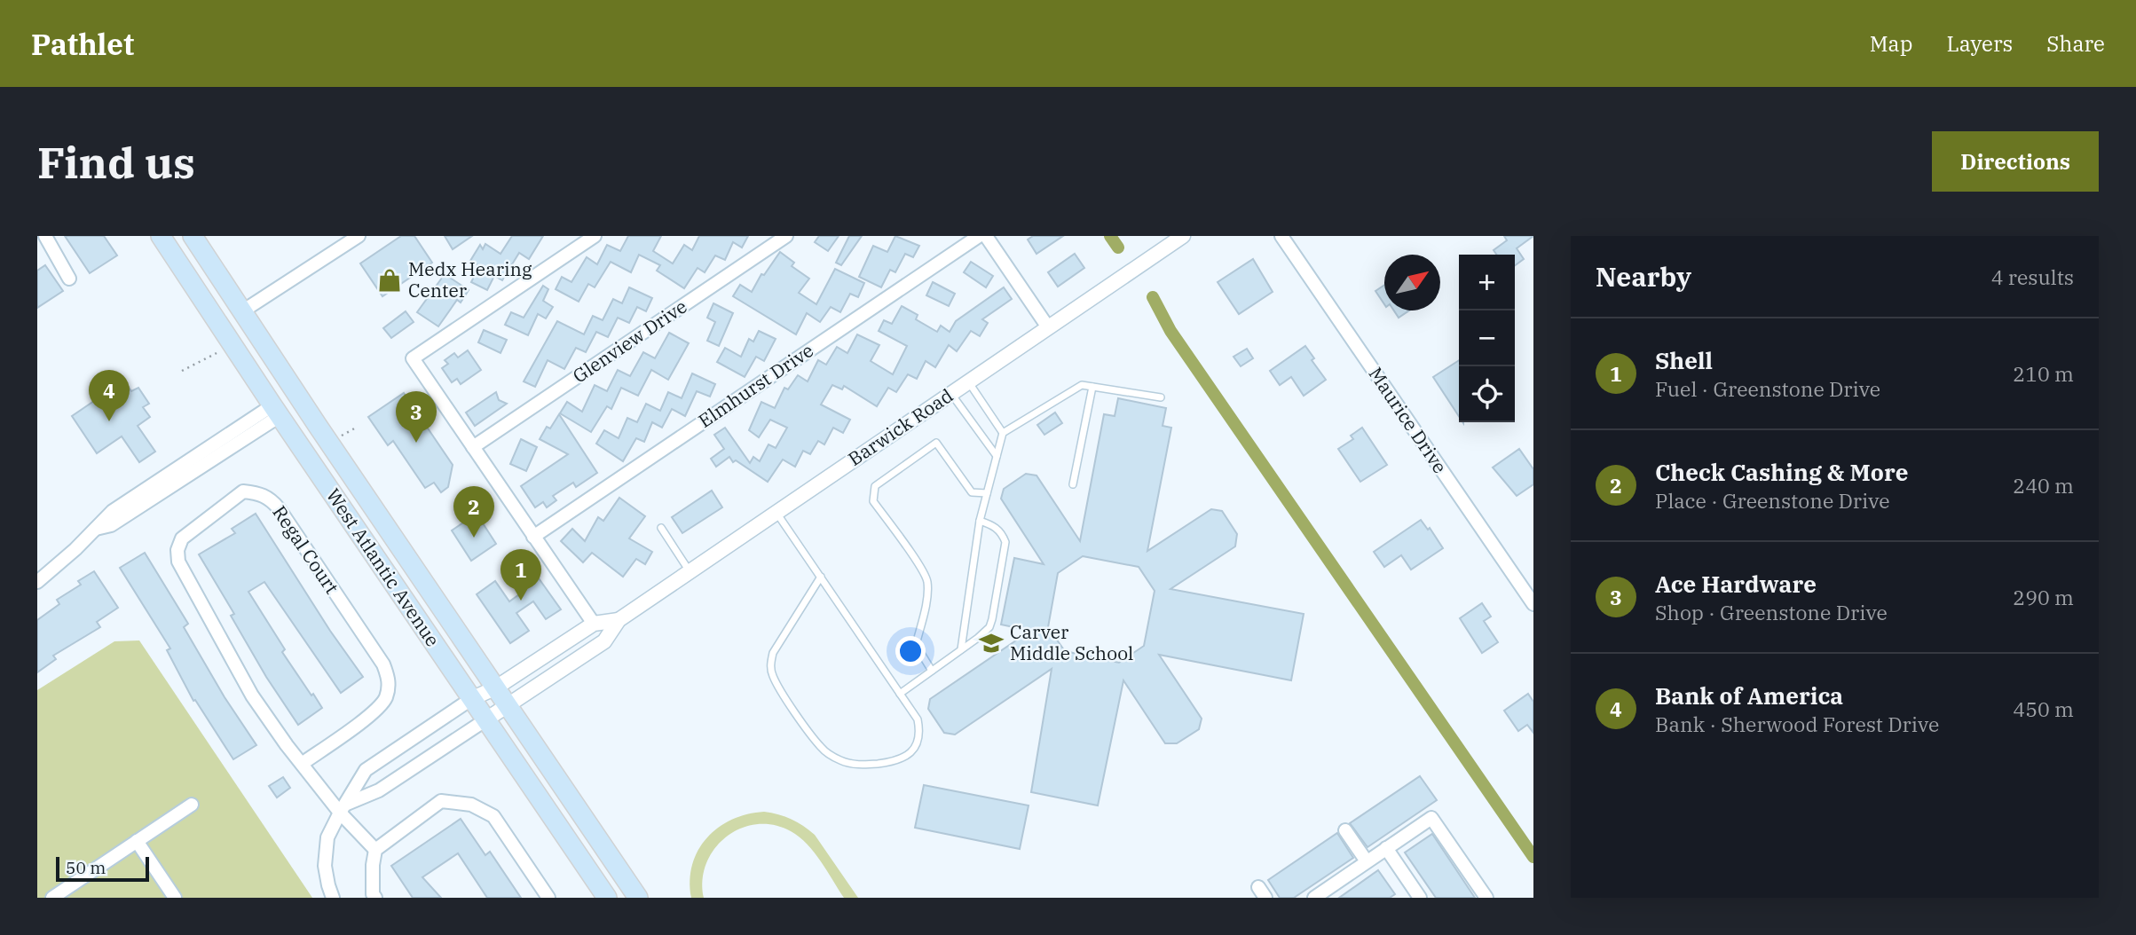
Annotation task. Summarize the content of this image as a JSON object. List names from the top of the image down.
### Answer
{
  "streets": {
    "main road": ["West Atlantic Avenue"],
    "street": [
      "Glenview Drive",
      "Elmhurst Drive",
      "Maurice Drive",
      "Barwick Road",
      "Regal Court"
    ]
  },
  "crossings": [
    ["Barwick Road", "West Atlantic Avenue"]
  ],
  "places": {
    "shop": ["Medx Hearing Center"],
    "school or university": ["Carver Middle School"]
  },
  "scale_bar": "50 m",
  "north": "top right",
  "page": {
    "header": "Pathlet",
    "nav": ["Map", "Layers", "Share"],
    "buttons": "Directions",
    "title": "Find us",
    "heading": ["Nearby", "4 results"],
    "map_buttons": ["+", "−"],
    "list": [
      {
        "mark": "1",
        "name": "Shell",
        "note": "Fuel · Greenstone Drive",
        "value": "210 m"
      },
      {
        "mark": "2",
        "name": "Check Cashing & More",
        "note": "Place · Greenstone Drive",
        "value": "240 m"
      },
      {
        "mark": "3",
        "name": "Ace Hardware",
        "note": "Shop · Greenstone Drive",
        "value": "290 m"
      },
      {
        "mark": "4",
        "name": "Bank of America",
        "note": "Bank · Sherwood Forest Drive",
        "value": "450 m"
      }
    ],
    "pins": [
      "4",
      "3",
      "2",
      "1"
    ],
    "scale": "50 m"
  }
}
